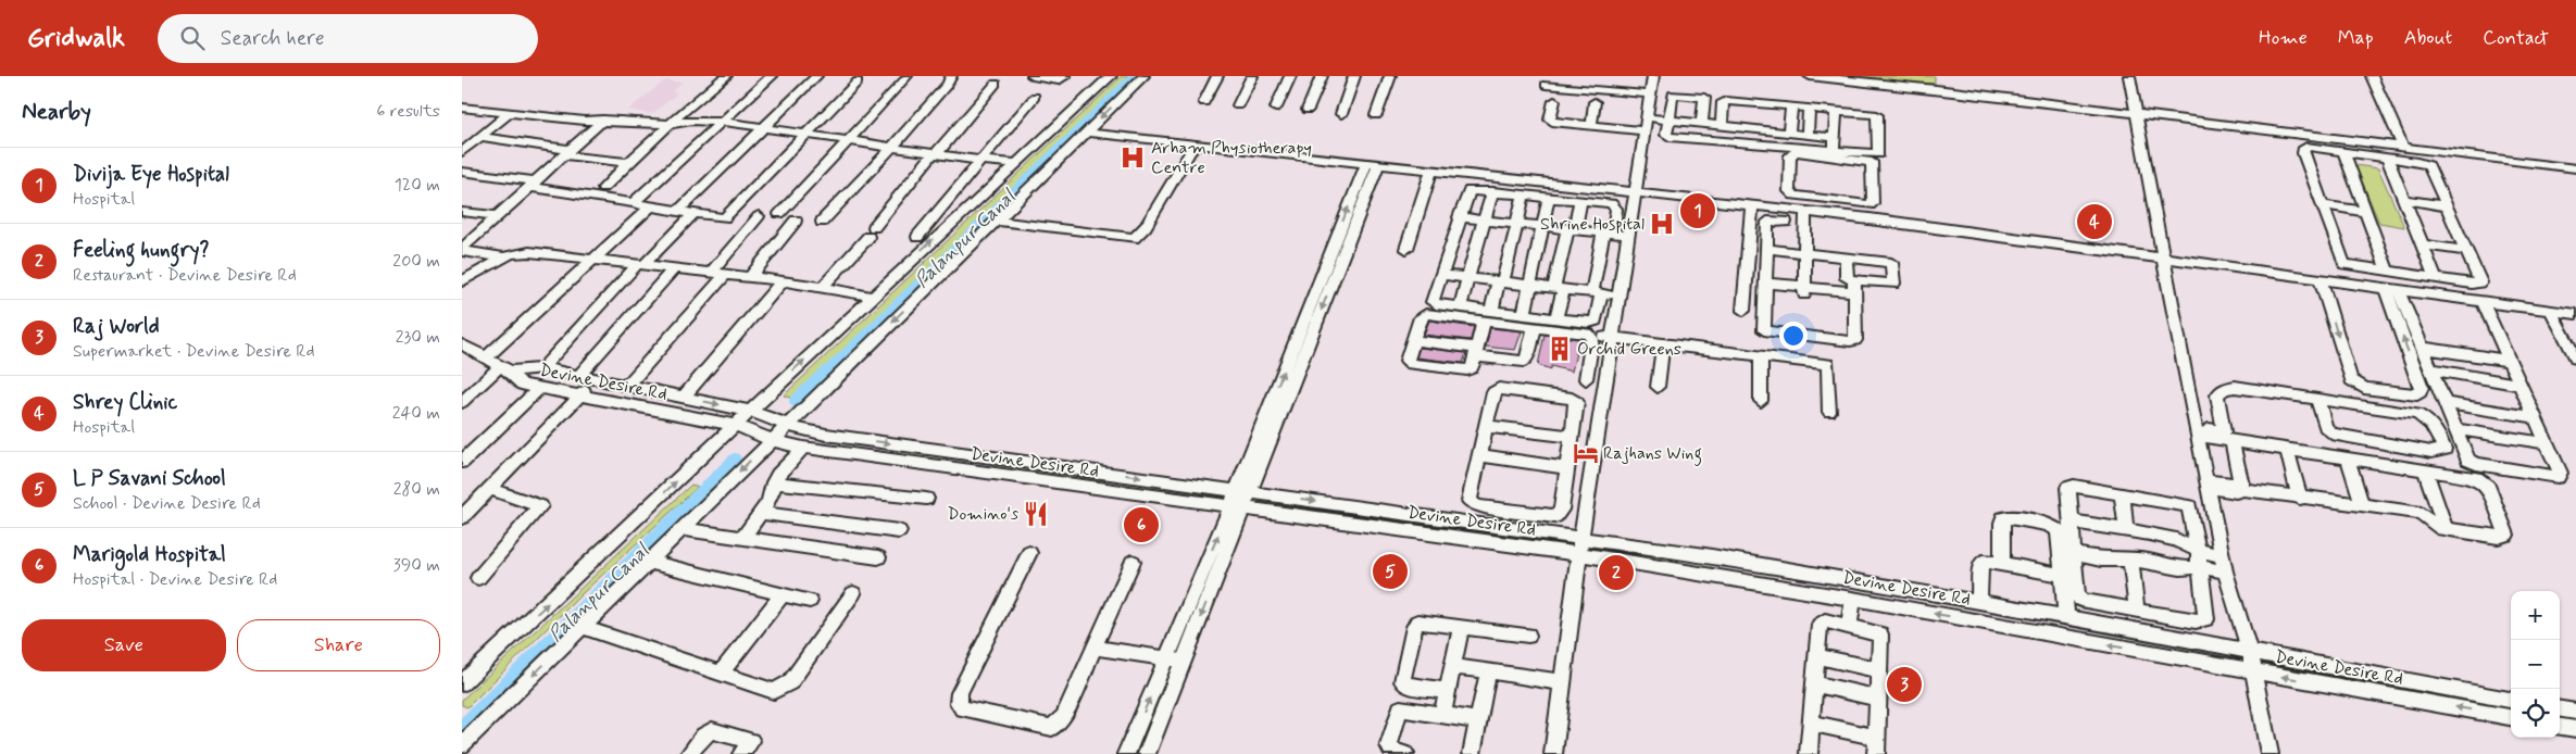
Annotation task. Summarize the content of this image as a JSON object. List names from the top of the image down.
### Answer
{
  "streets": {
    "street": ["Devine Desire Rd"]
  },
  "water": ["Palanpur Canal"],
  "places": {
    "hospital": ["Arham Physiotherapy Centre", "Shrine Hospital"],
    "building": ["Orchid Greens"],
    "hotel": ["Rajhans Wing"],
    "restaurant": ["Domino's"]
  },
  "page": {
    "header": "Gridwalk",
    "search": "Search here",
    "nav": [
      "Home",
      "Map",
      "About",
      "Contact"
    ],
    "heading": ["Nearby", "6 results"],
    "list": [
      {
        "mark": "1",
        "name": "Divija Eye Hospital",
        "note": "Hospital",
        "value": "120 m"
      },
      {
        "mark": "2",
        "name": "Feeling hungry?",
        "note": "Restaurant · Devine Desire Rd",
        "value": "200 m"
      },
      {
        "mark": "3",
        "name": "Raj World",
        "note": "Supermarket · Devine Desire Rd",
        "value": "230 m"
      },
      {
        "mark": "4",
        "name": "Shrey Clinic",
        "note": "Hospital",
        "value": "240 m"
      },
      {
        "mark": "5",
        "name": "L P Savani School",
        "note": "School · Devine Desire Rd",
        "value": "280 m"
      },
      {
        "mark": "6",
        "name": "Marigold Hospital",
        "note": "Hospital · Devine Desire Rd",
        "value": "390 m"
      }
    ],
    "pins": [
      "1",
      "4",
      "6",
      "5",
      "2",
      "3"
    ],
    "map_buttons": ["+", "−"],
    "buttons": ["Save", "Share"]
  }
}
